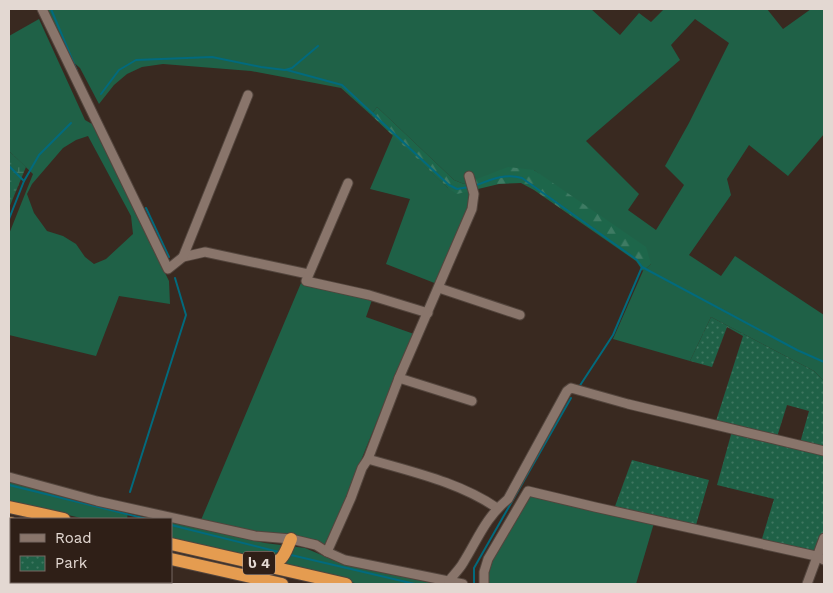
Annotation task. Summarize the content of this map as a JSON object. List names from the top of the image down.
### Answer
{
  "streets": {
    "highway": ["ს 4"]
  },
  "legend": ["Road", "Park"]
}
